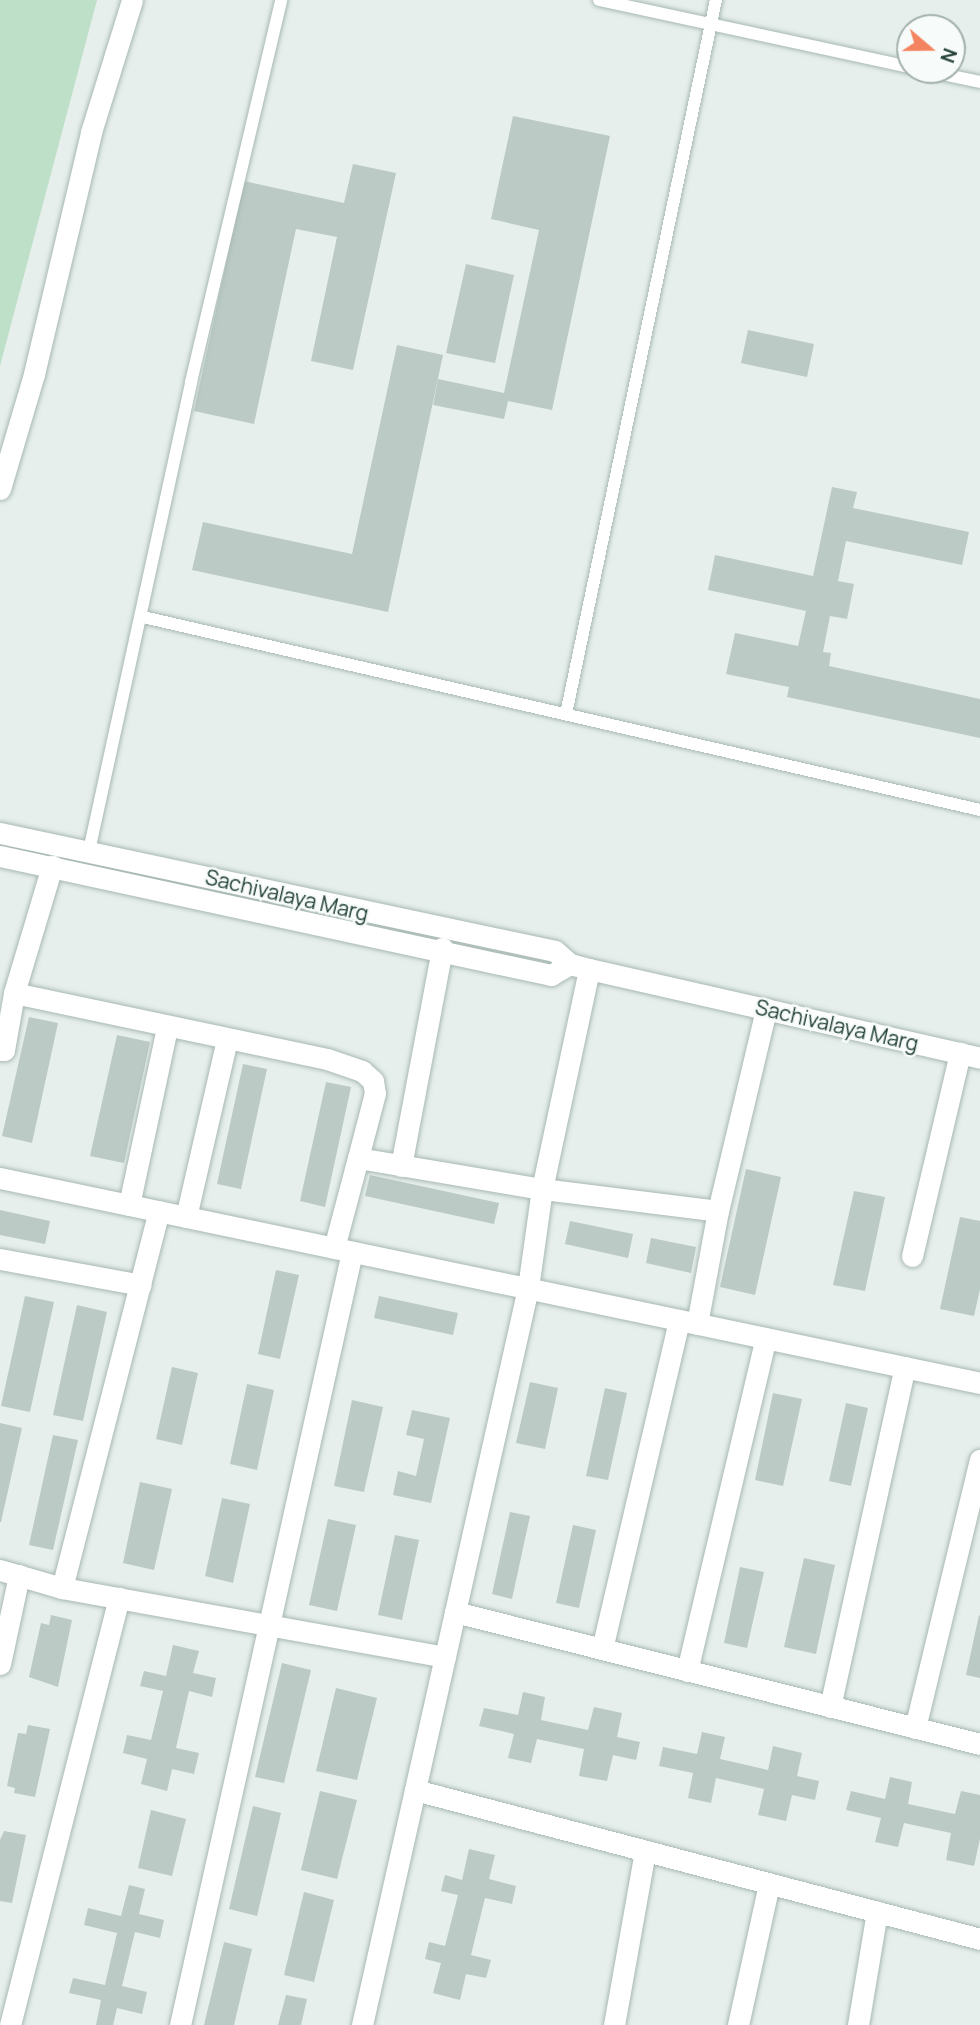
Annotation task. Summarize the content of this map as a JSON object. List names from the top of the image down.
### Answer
{
  "streets": {
    "street": ["Sachivalaya Marg"]
  },
  "north": "right"
}
